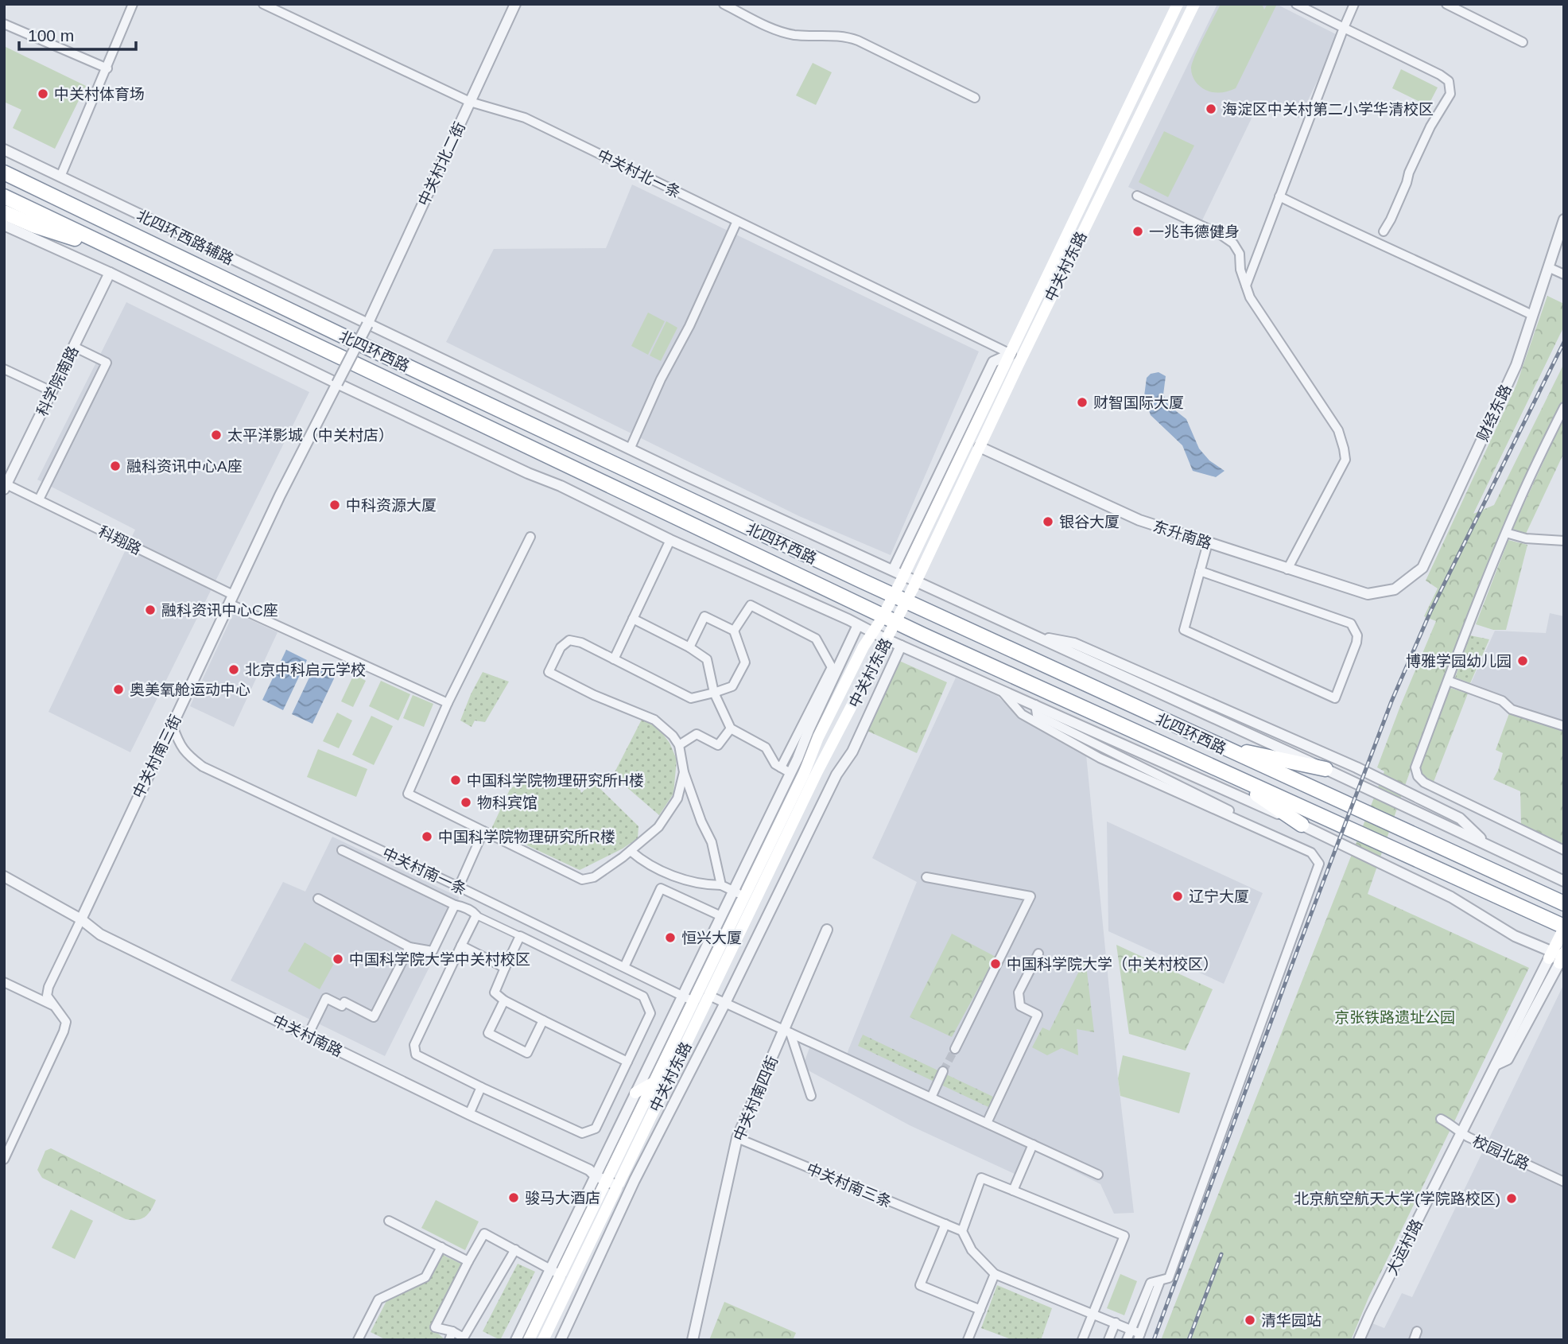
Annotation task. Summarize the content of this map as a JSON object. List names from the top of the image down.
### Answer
{
  "streets": {
    "highway": ["北四环西路"],
    "main road": ["中关村东路", "大运村路"],
    "street": [
      "中关村北二街",
      "中关村北一条",
      "北四环西路辅路",
      "科学院南路",
      "财经东路",
      "东升南路",
      "科翔路",
      "中关村南三街",
      "中关村南一条",
      "中关村南路",
      "中关村南四街",
      "校园北路",
      "中关村南三条"
    ]
  },
  "crossings": [
    ["中关村北二街", "中关村北一条"],
    ["中关村北二街", "北四环西路辅路"],
    ["中关村北二街", "北四环西路"],
    ["中关村北二街", "中关村南三街"],
    ["中关村北一条", "中关村东路"],
    ["北四环西路辅路", "北四环西路"],
    ["北四环西路辅路", "中关村南三街"],
    ["中关村东路", "北四环西路"],
    ["中关村东路", "东升南路"],
    ["中关村东路", "中关村南一条"],
    ["中关村东路", "中关村南路"],
    ["北四环西路", "中关村南三街"],
    ["北四环西路", "大运村路"],
    ["科学院南路", "科翔路"],
    ["财经东路", "东升南路"],
    ["科翔路", "中关村南三街"],
    ["中关村南三街", "中关村南一条"],
    ["中关村南三街", "中关村南路"],
    ["中关村南四街", "中关村南三条"],
    ["校园北路", "大运村路"]
  ],
  "parks": ["京张铁路遗址公园"],
  "places": [
    "中关村体育场",
    "海淀区中关村第二小学华清校区",
    "一兆韦德健身",
    "财智国际大厦",
    "太平洋影城（中关村店）",
    "融科资讯中心A座",
    "中科资源大厦",
    "银谷大厦",
    "融科资讯中心C座",
    "博雅学园幼儿园",
    "北京中科启元学校",
    "奥美氧舱运动中心",
    "中国科学院物理研究所H楼",
    "物科宾馆",
    "中国科学院物理研究所R楼",
    "辽宁大厦",
    "恒兴大厦",
    "中国科学院大学中关村校区",
    "中国科学院大学（中关村校区）",
    "骏马大酒店",
    "北京航空航天大学(学院路校区)",
    "清华园站"
  ],
  "scale_bar": "100 m"
}
